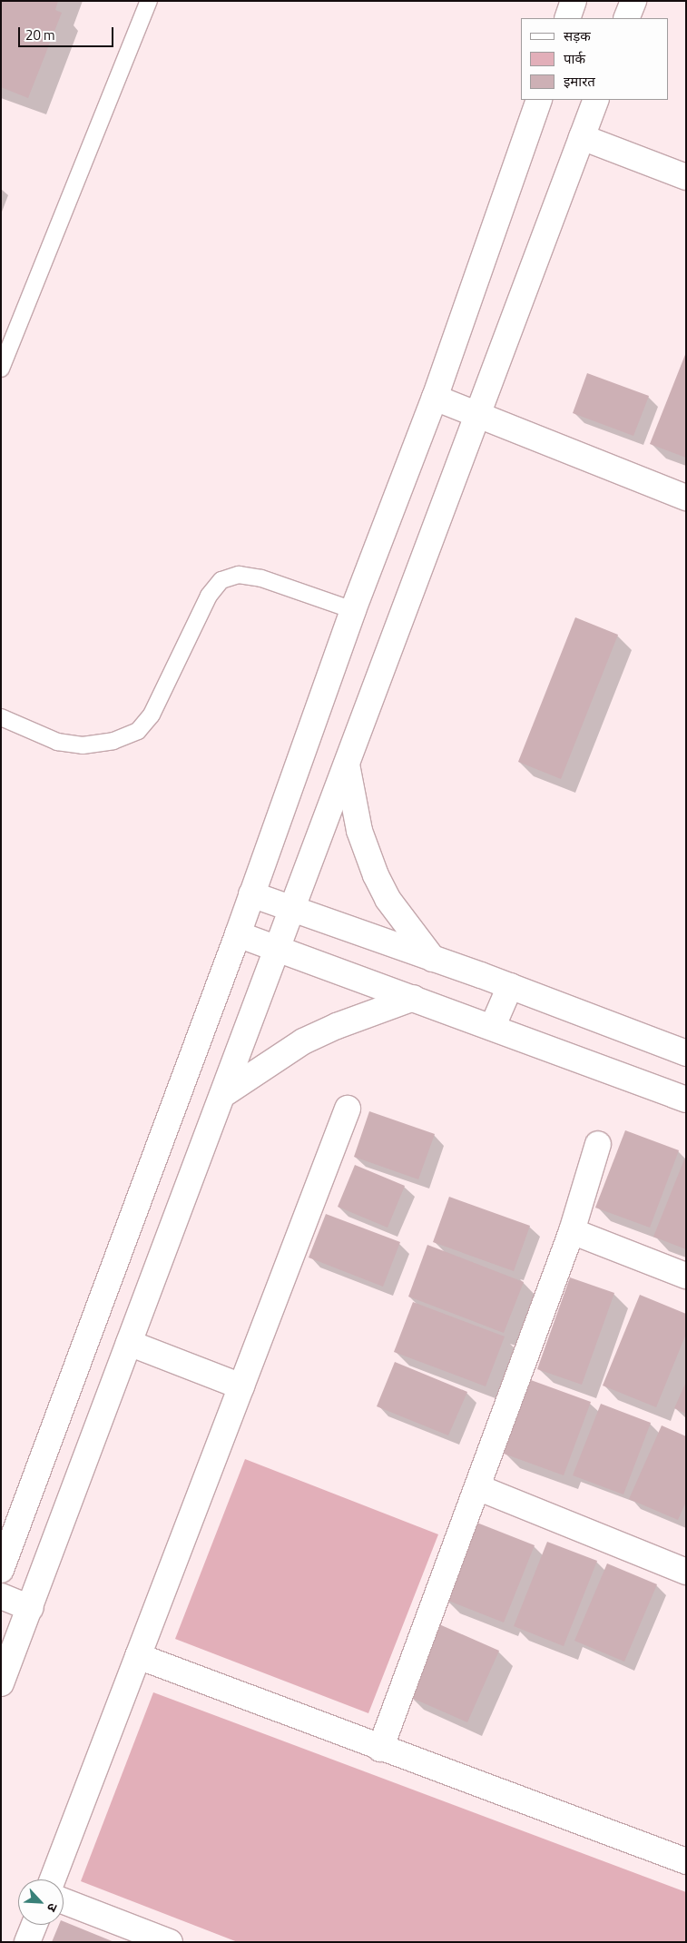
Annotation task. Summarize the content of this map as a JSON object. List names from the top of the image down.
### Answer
{
  "legend": ["सड़क", "पार्क", "इमारत"],
  "scale_bar": "20 m",
  "north": "bottom right"
}
